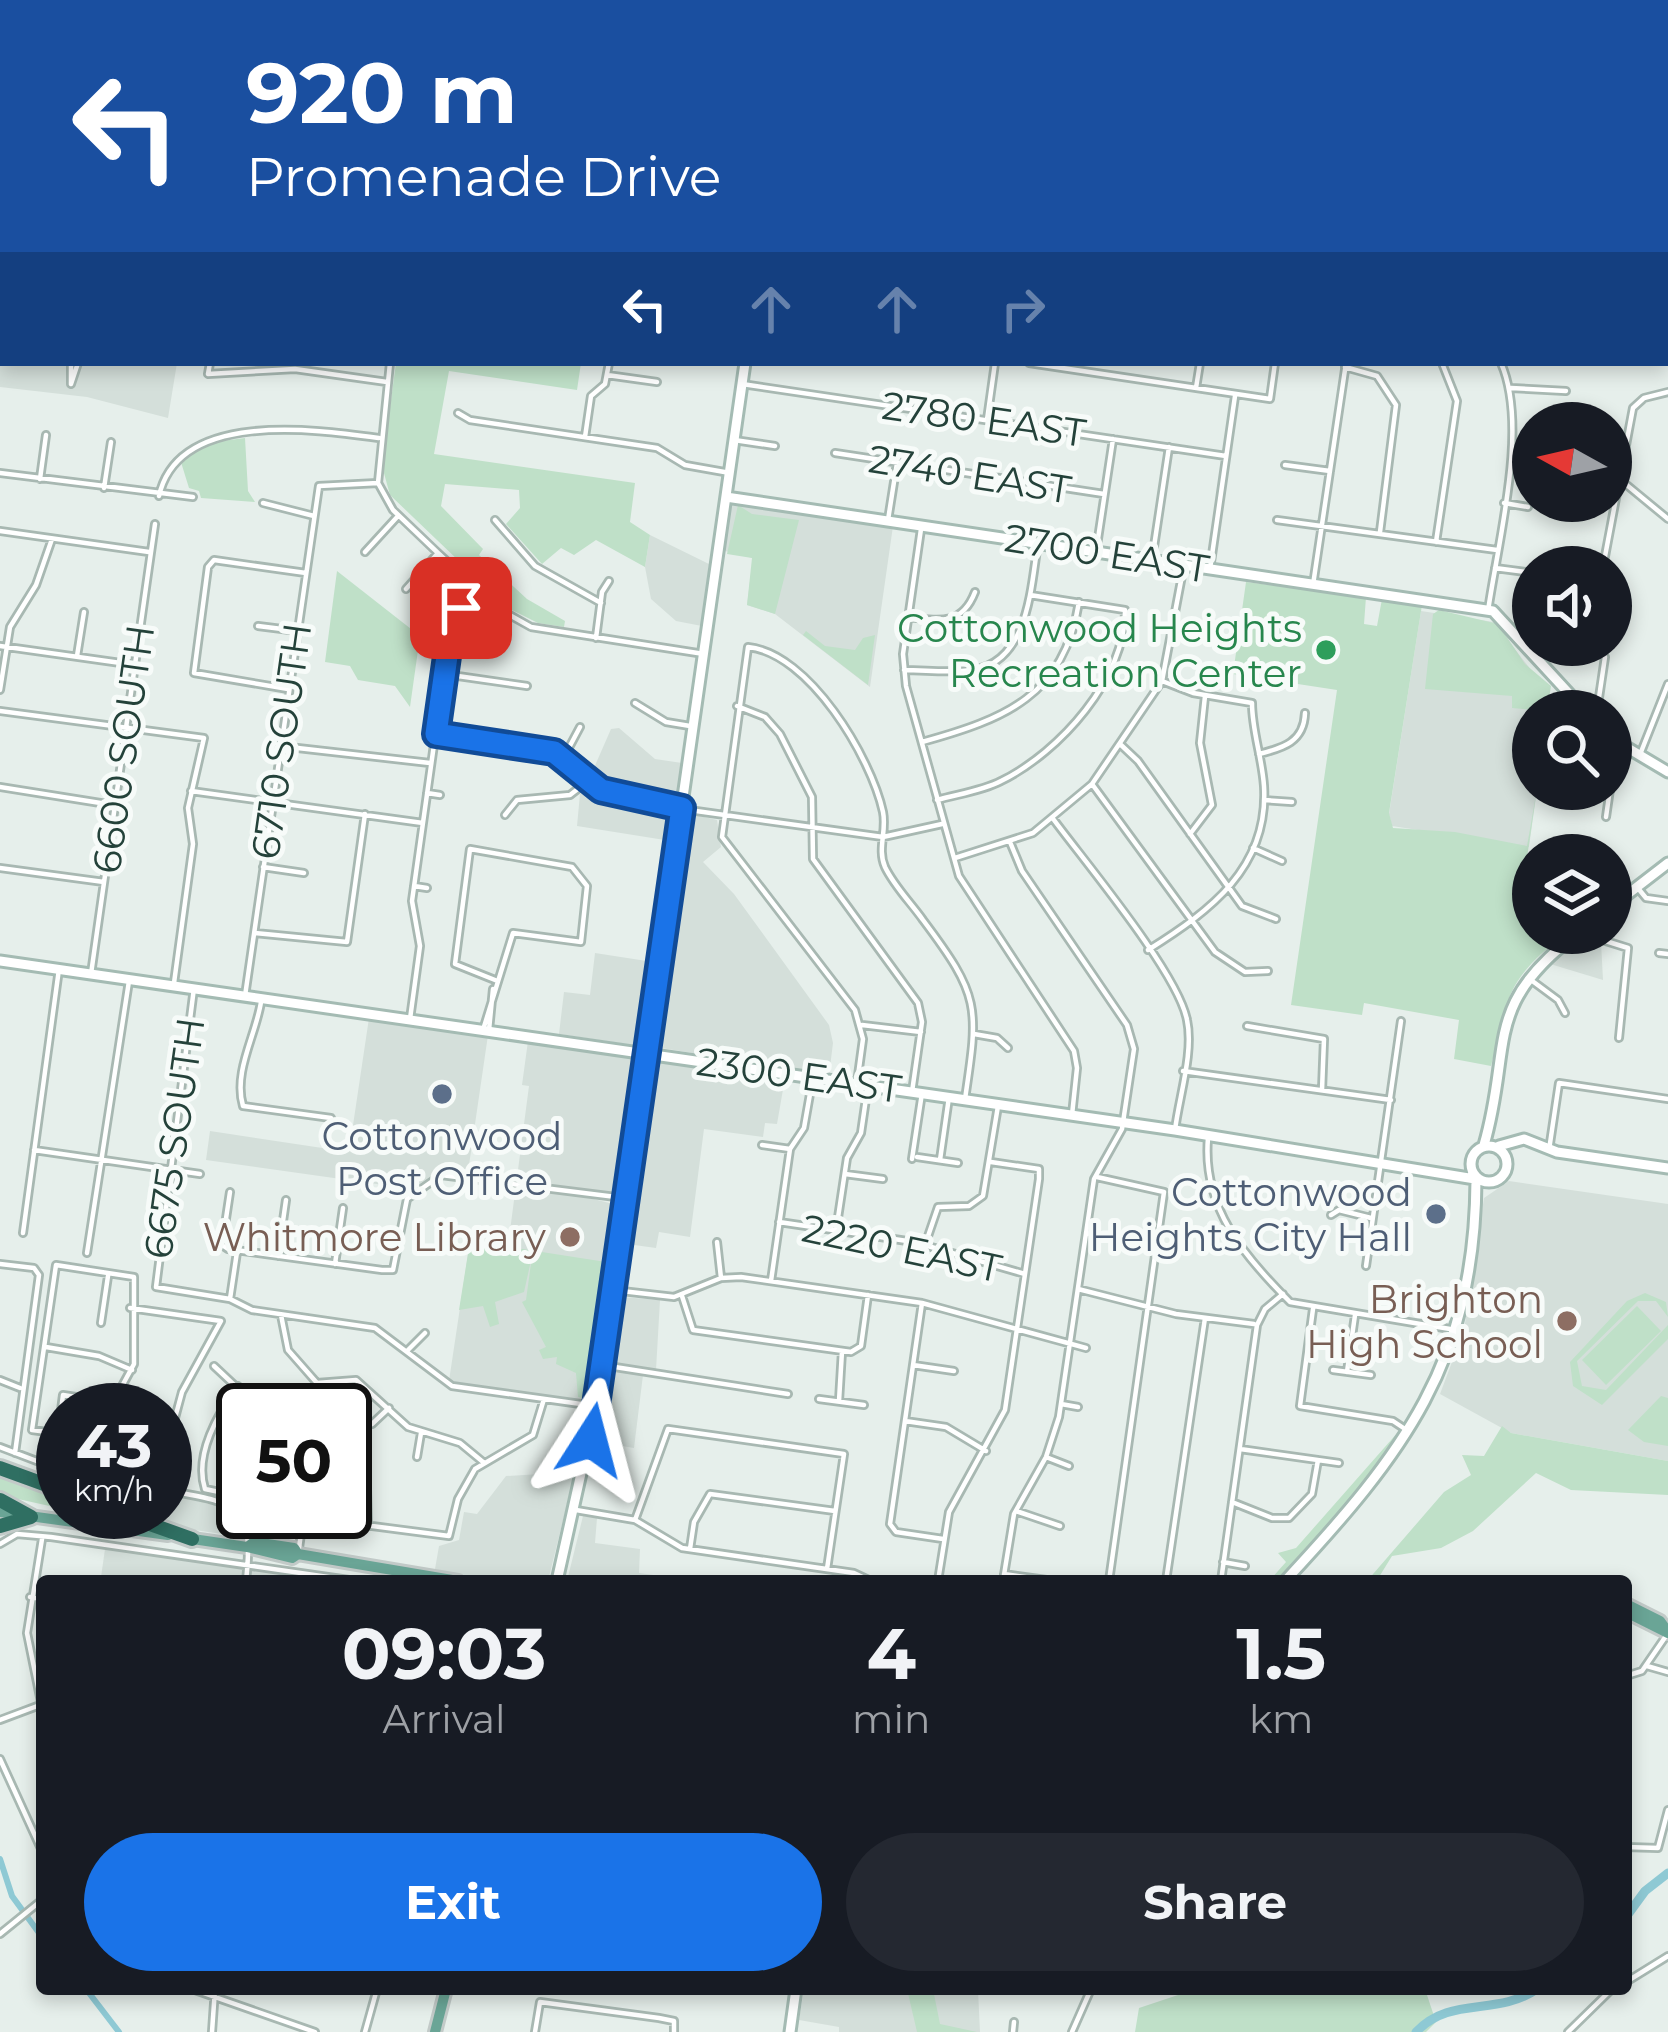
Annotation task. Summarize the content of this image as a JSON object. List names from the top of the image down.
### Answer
{
  "streets": {
    "street": [
      "2780 EAST",
      "2740 EAST",
      "2700 EAST",
      "6710 SOUTH",
      "6600 SOUTH",
      "2300 EAST",
      "6675 SOUTH",
      "2220 EAST"
    ]
  },
  "crossings": [
    ["6710 SOUTH", "2300 EAST"],
    ["6600 SOUTH", "2300 EAST"],
    ["2300 EAST", "6675 SOUTH"]
  ],
  "places": [
    "Cottonwood Heights Recreation Center",
    "Cottonwood Post Office",
    "Cottonwood Heights City Hall",
    "Whitmore Library",
    "Brighton High School"
  ],
  "north": "left",
  "page": {
    "turn": ["920 m", "Promenade Drive"],
    "speed": "43 km/h",
    "limit": "50",
    "eta": [
      "09:03",
      "Arrival",
      "4",
      "min",
      "1.5",
      "km"
    ],
    "buttons": ["Exit", "Share"]
  }
}
